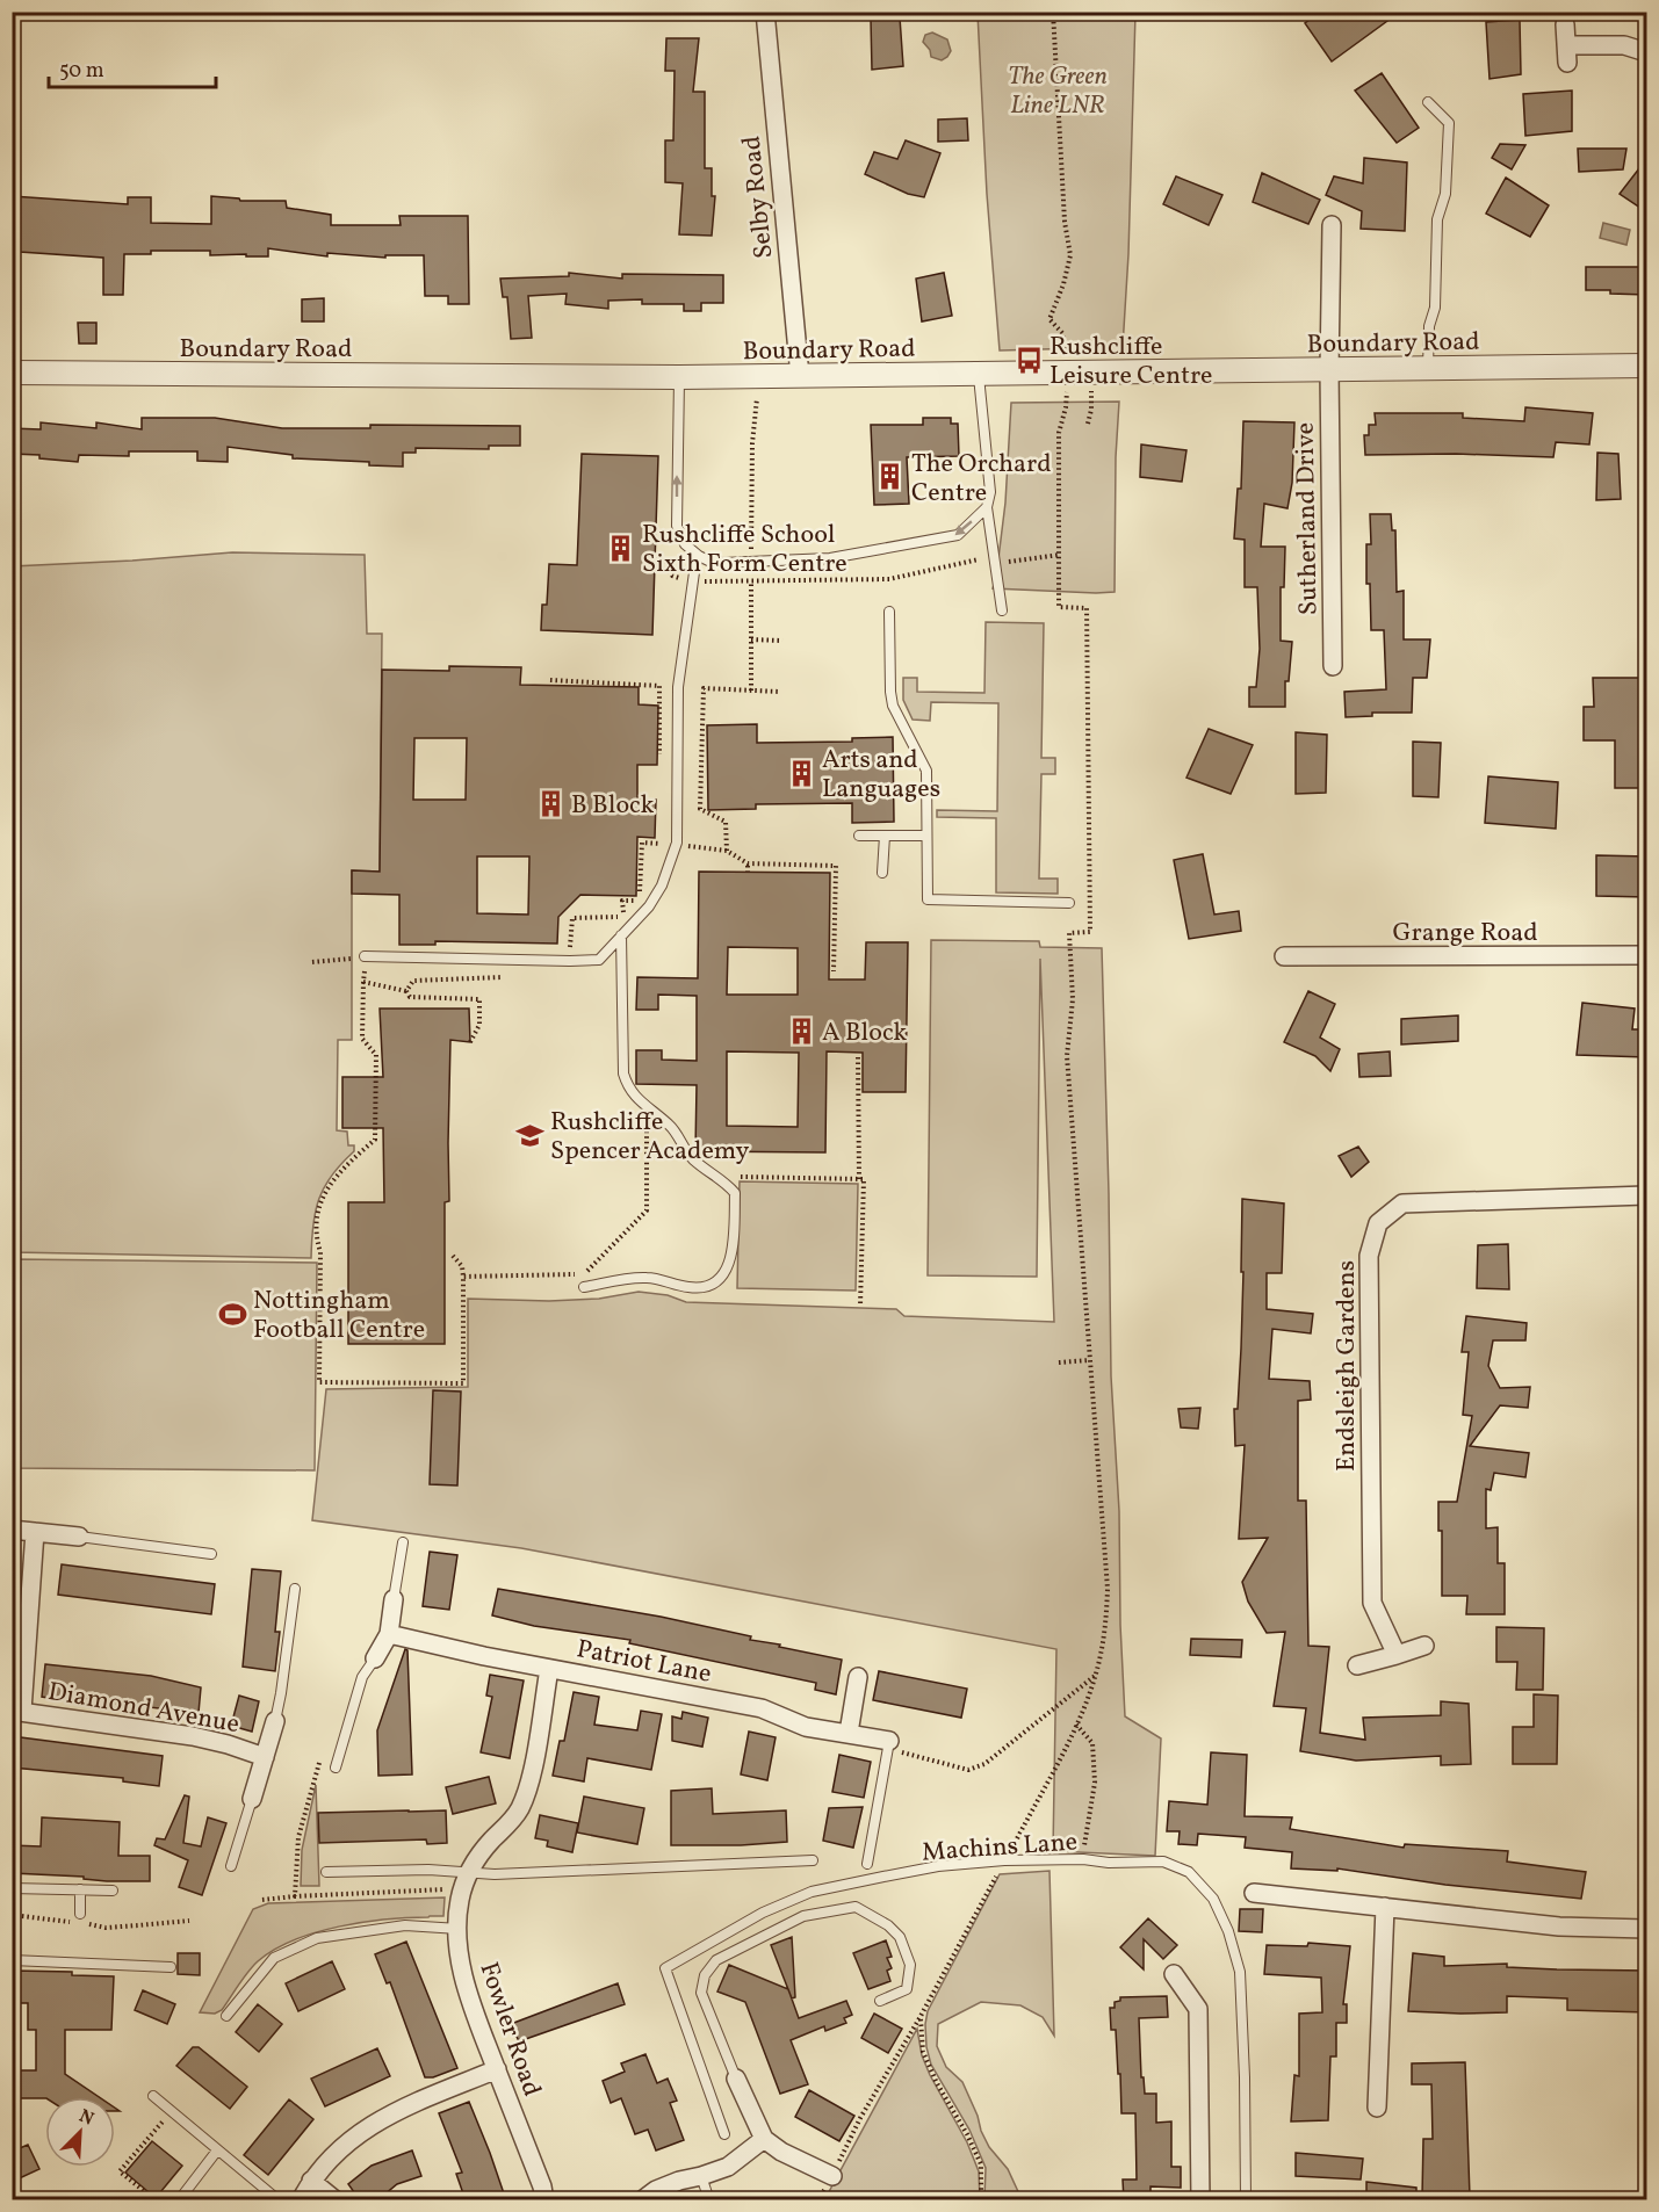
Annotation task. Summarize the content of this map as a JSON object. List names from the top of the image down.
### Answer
{
  "streets": {
    "street": [
      "Selby Road",
      "Boundary Road",
      "Sutherland Drive",
      "Grange Road",
      "Endsleigh Gardens",
      "Patriot Lane",
      "Diamond Avenue",
      "Fowler Road"
    ],
    "lane": ["Machins Lane"]
  },
  "crossings": [
    ["Selby Road", "Boundary Road"],
    ["Boundary Road", "Sutherland Drive"],
    ["Patriot Lane", "Fowler Road"]
  ],
  "parks": ["The Green Line LNR"],
  "places": {
    "bus stop": ["Rushcliffe Leisure Centre"],
    "building": [
      "The Orchard Centre",
      "Rushcliffe School Sixth Form Centre",
      "Arts and Languages",
      "B Block",
      "A Block"
    ],
    "school or university": ["Rushcliffe Spencer Academy"],
    "sports": ["Nottingham Football Centre"]
  },
  "scale_bar": "50 m",
  "north": "top right"
}
